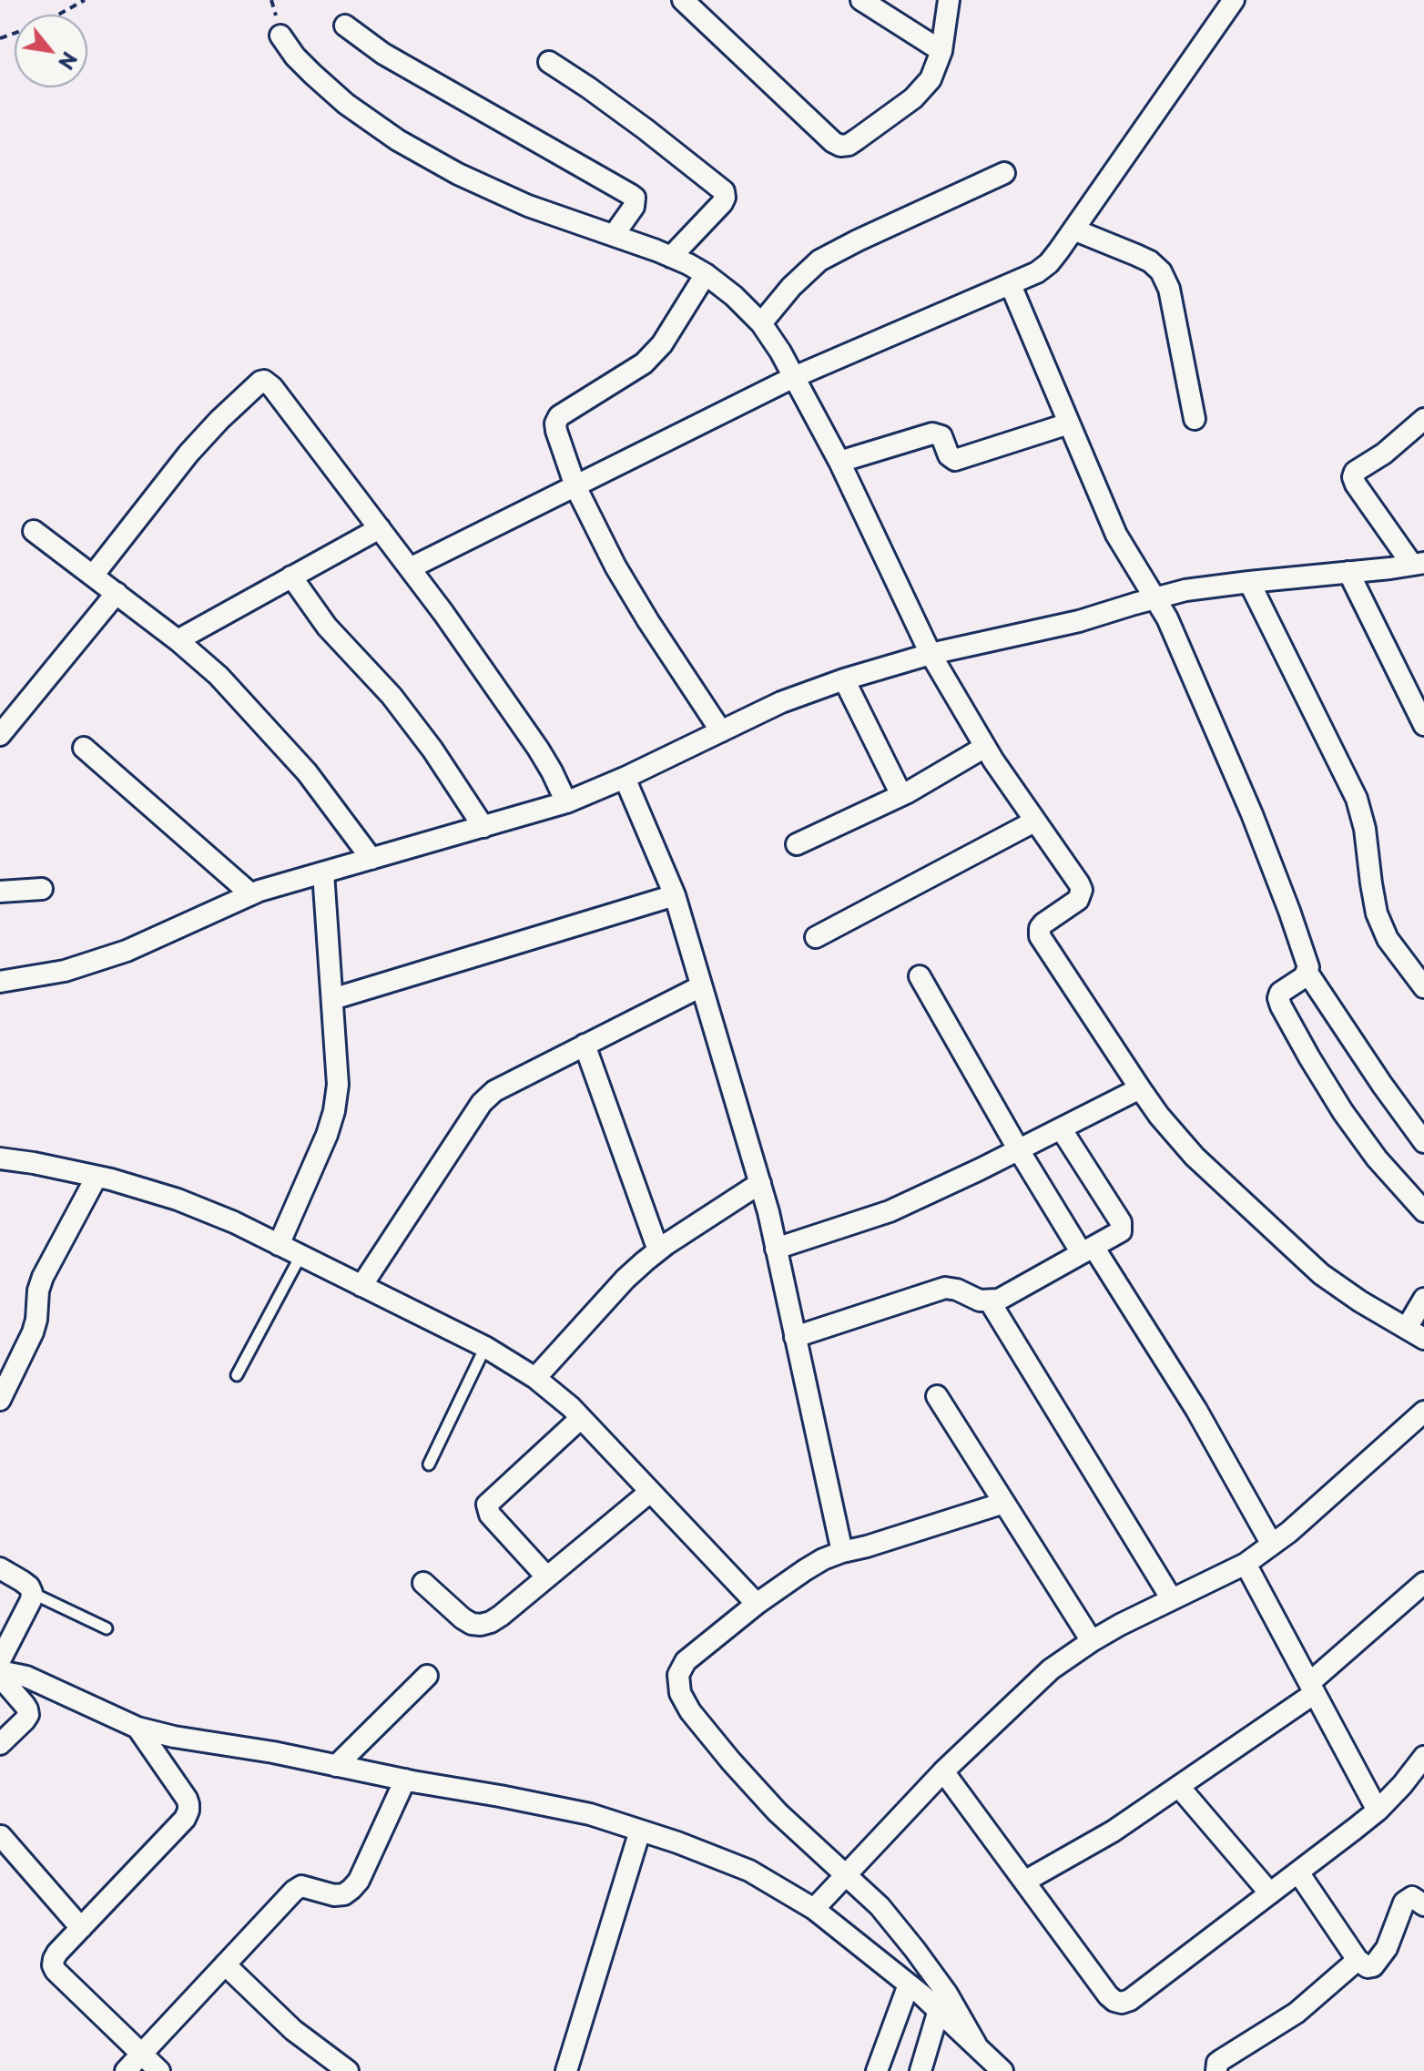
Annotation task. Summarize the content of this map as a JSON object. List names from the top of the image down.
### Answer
{
  "north": "bottom right"
}
